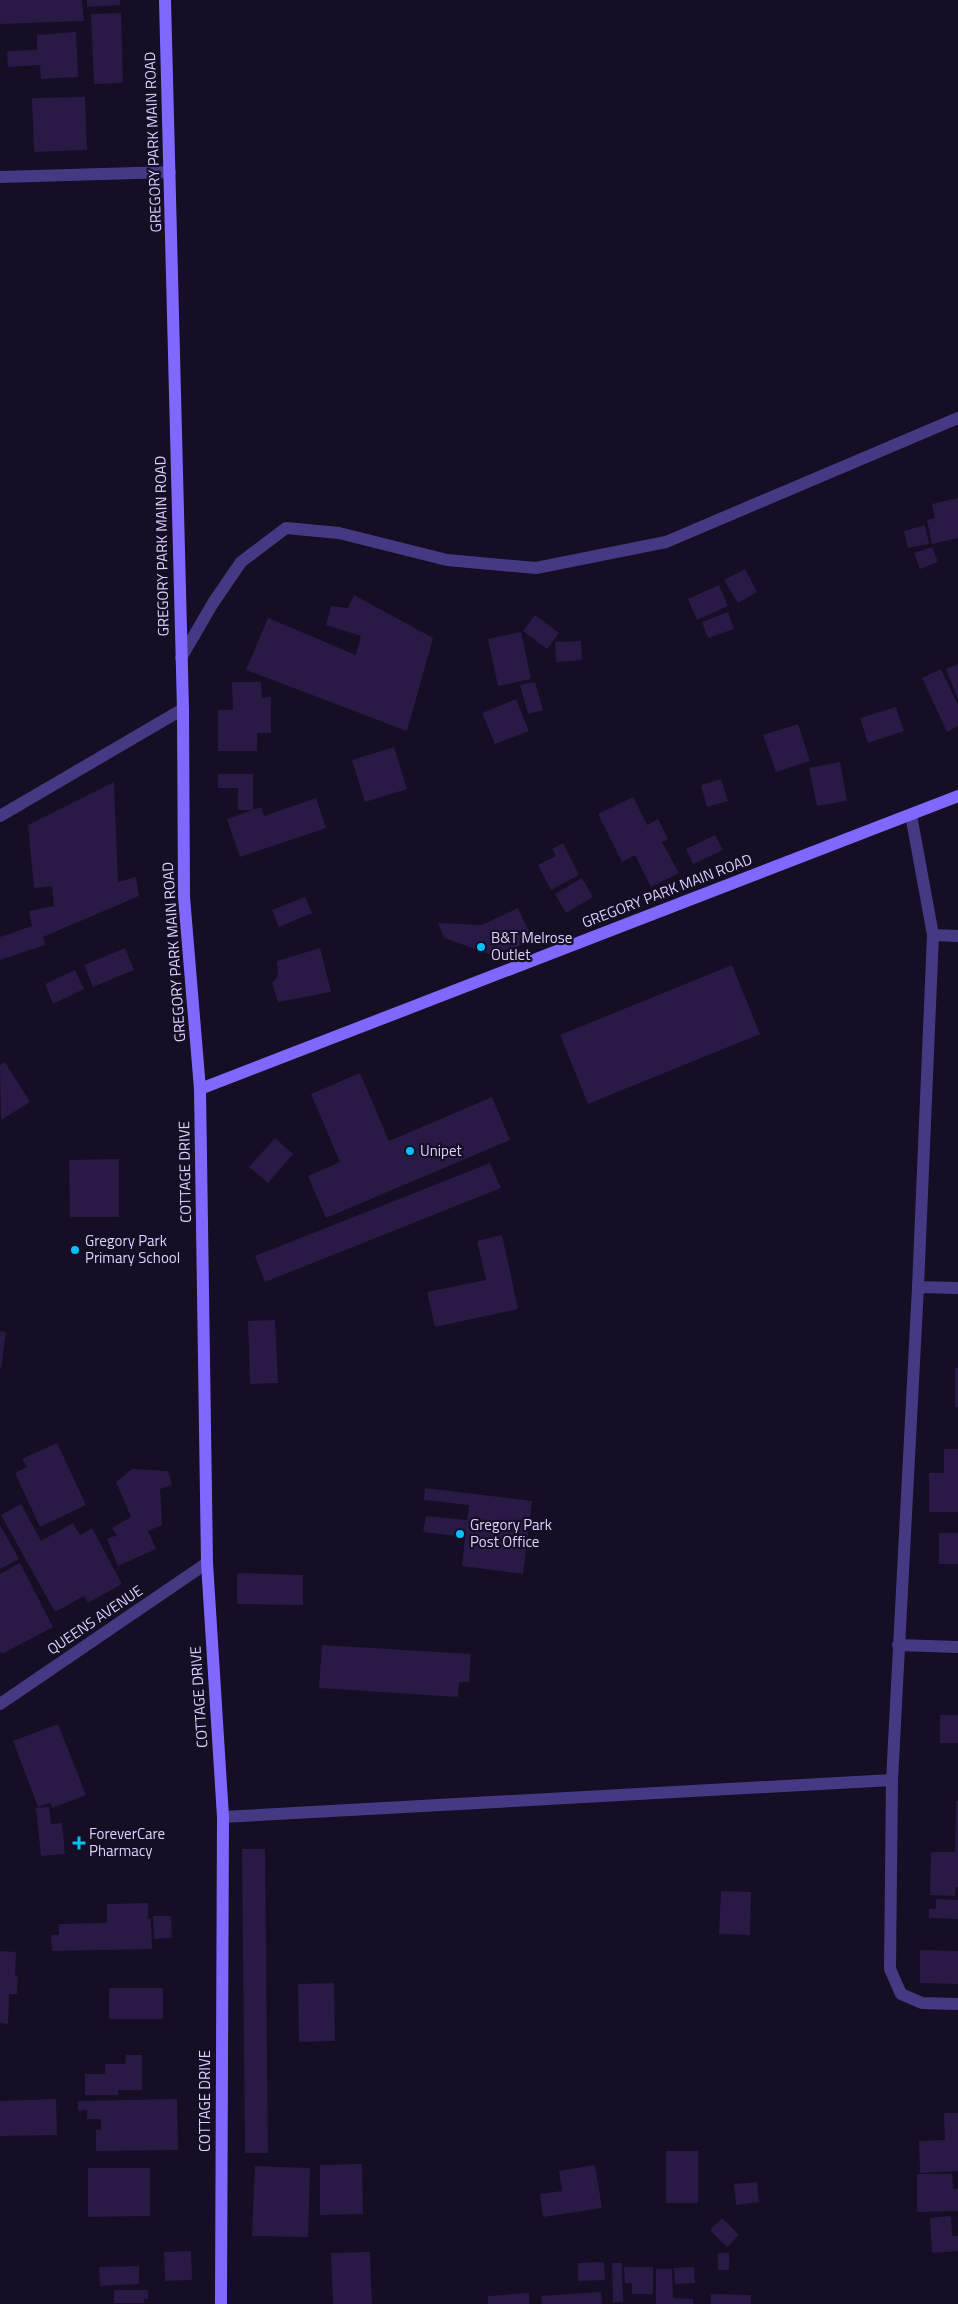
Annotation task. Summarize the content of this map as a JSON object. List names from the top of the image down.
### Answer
{
  "streets": {
    "street": ["GREGORY PARK MAIN ROAD", "COTTAGE DRIVE", "QUEENS AVENUE"]
  },
  "crossings": [
    ["GREGORY PARK MAIN ROAD", "COTTAGE DRIVE"],
    ["COTTAGE DRIVE", "QUEENS AVENUE"]
  ],
  "places": {
    "other": [
      "B&T Melrose Outlet",
      "Unipet",
      "Gregory Park Primary School",
      "Gregory Park Post Office"
    ],
    "health": ["ForeverCare Pharmacy"]
  }
}
